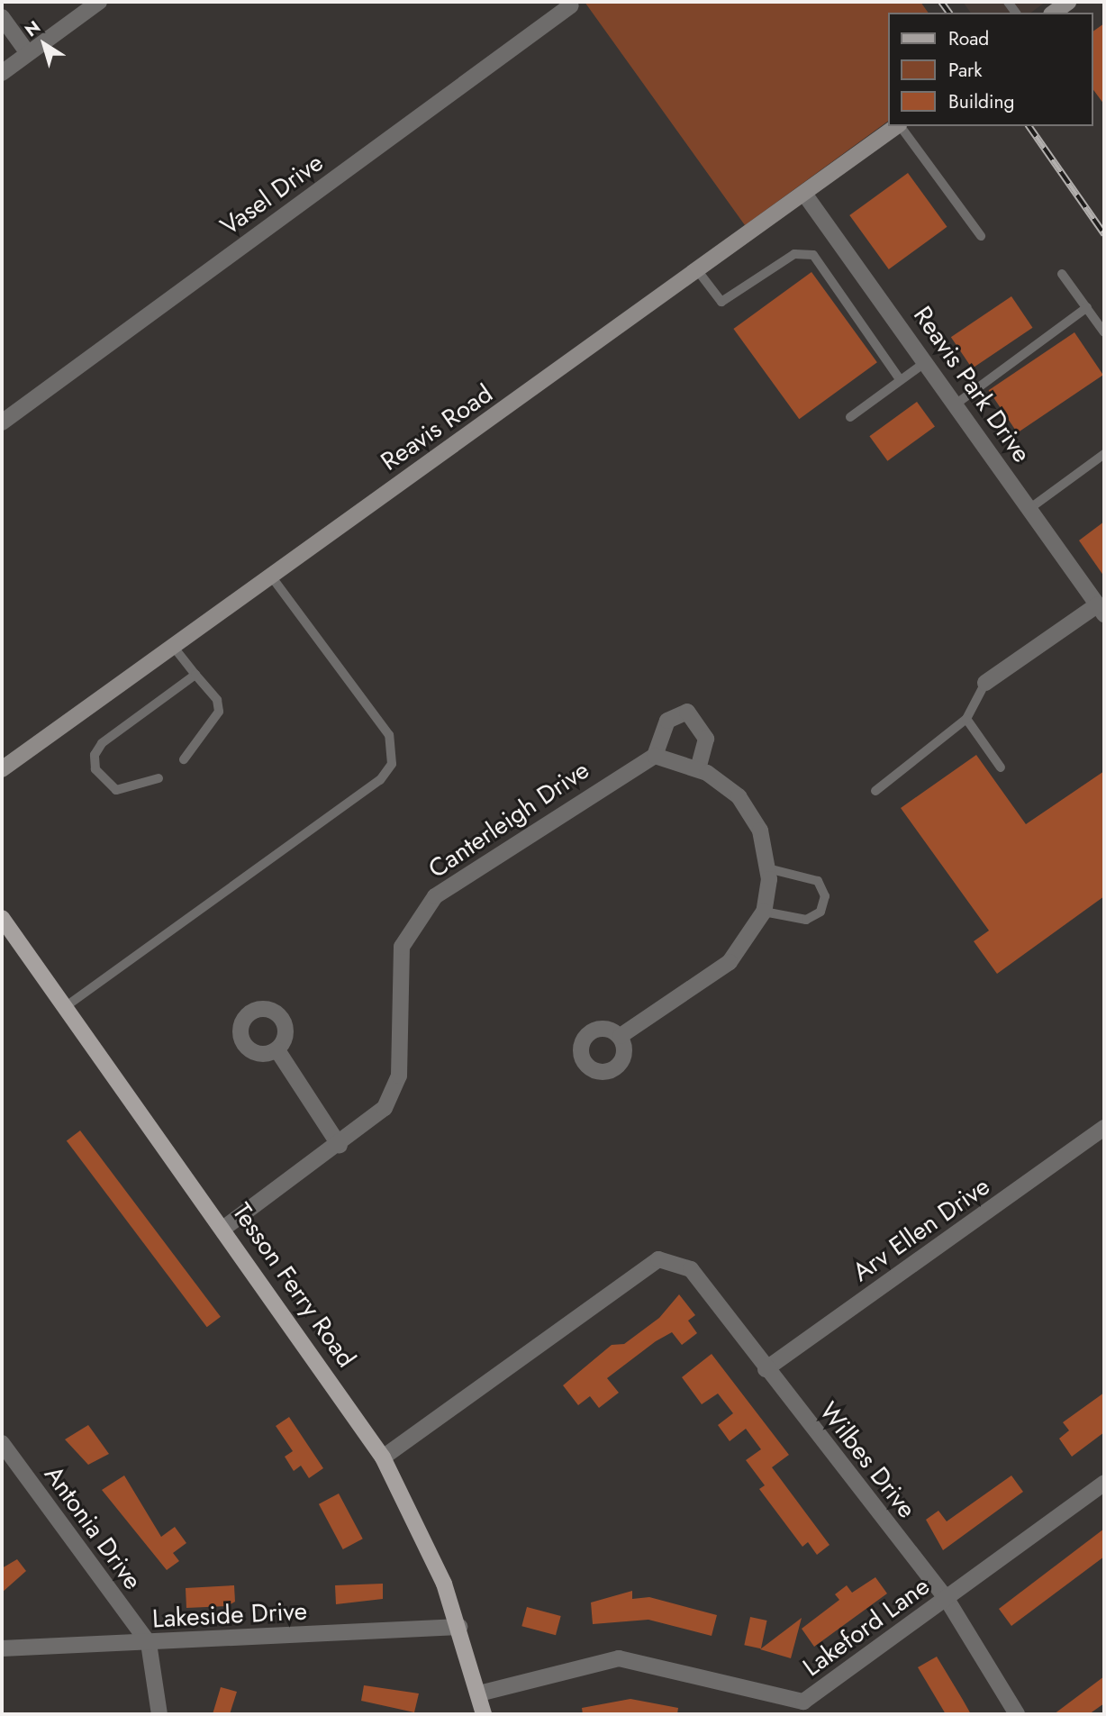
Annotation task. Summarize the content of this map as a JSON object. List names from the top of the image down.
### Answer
{
  "streets": {
    "main road": ["Tesson Ferry Road"],
    "street": [
      "Vasel Drive",
      "Reavis Park Drive",
      "Reavis Road",
      "Canterleigh Drive",
      "Arv Ellen Drive",
      "Wilbes Drive",
      "Antonia Drive",
      "Lakeside Drive",
      "Lakeford Lane"
    ]
  },
  "crossings": [
    ["Reavis Park Drive", "Reavis Road"],
    ["Canterleigh Drive", "Tesson Ferry Road"],
    ["Arv Ellen Drive", "Wilbes Drive"],
    ["Tesson Ferry Road", "Wilbes Drive"],
    ["Tesson Ferry Road", "Lakeside Drive"],
    ["Tesson Ferry Road", "Lakeford Lane"],
    ["Wilbes Drive", "Lakeford Lane"],
    ["Antonia Drive", "Lakeside Drive"]
  ],
  "legend": ["Road", "Park", "Building"],
  "north": "top left"
}
